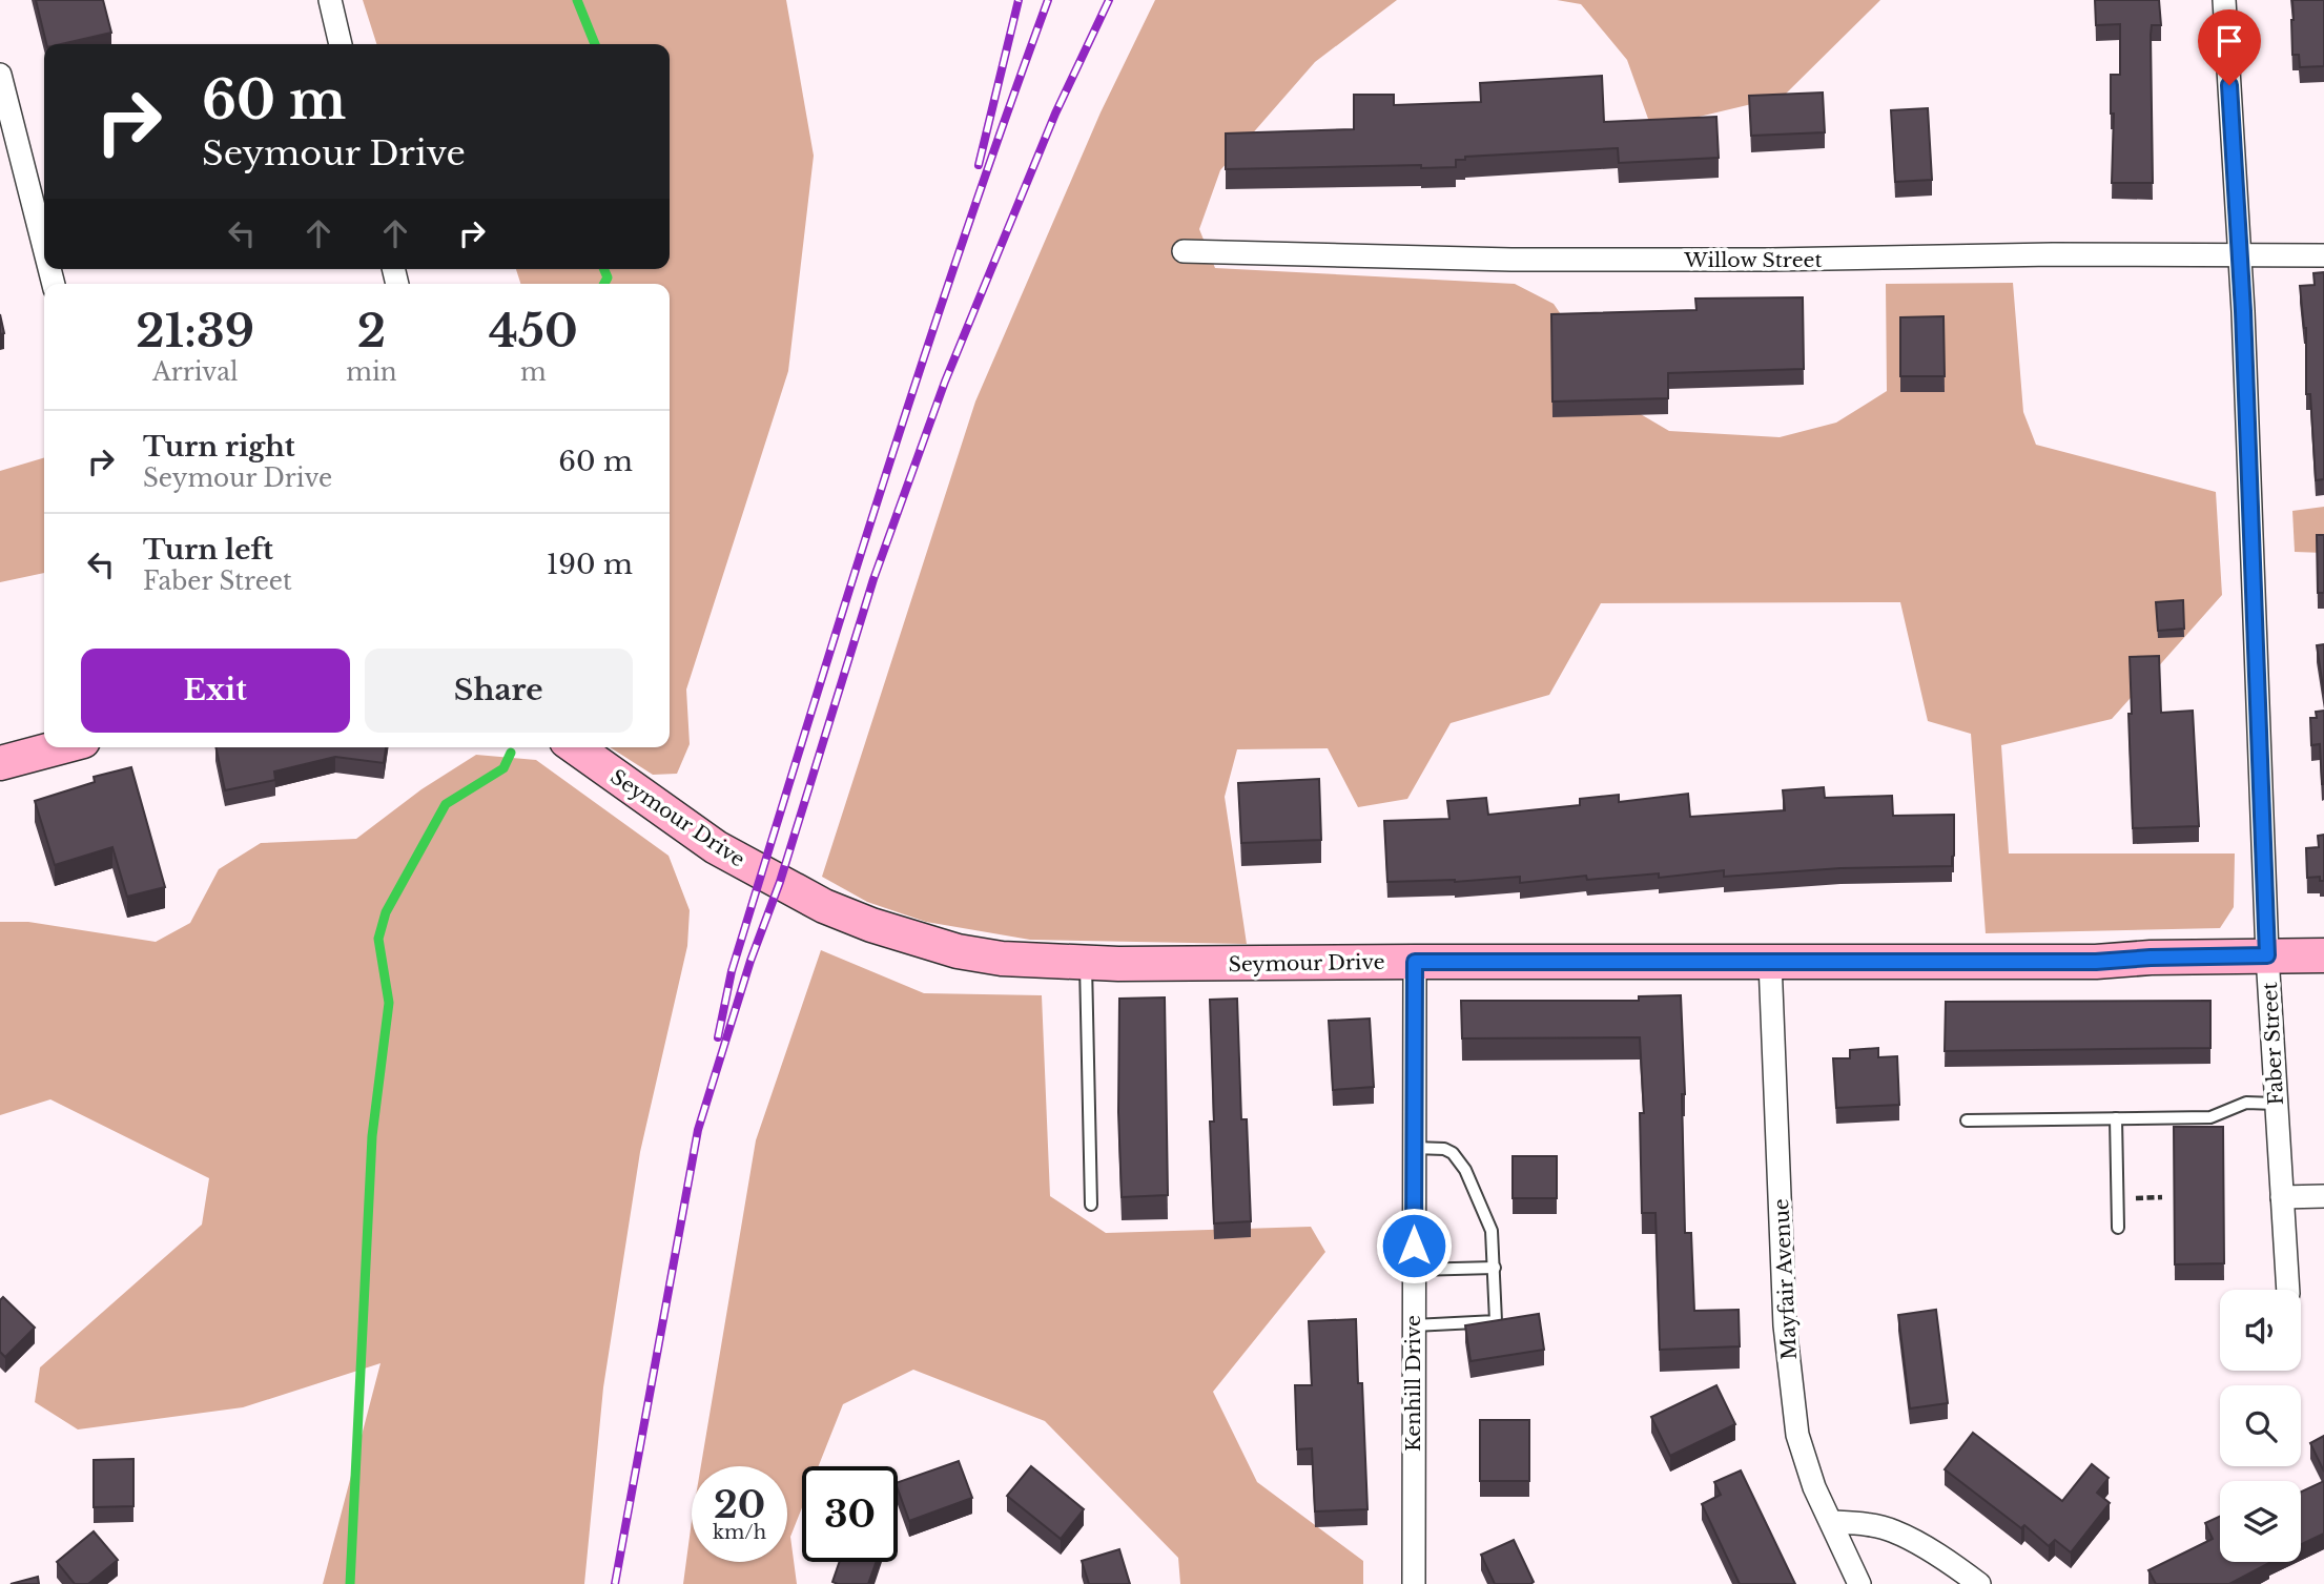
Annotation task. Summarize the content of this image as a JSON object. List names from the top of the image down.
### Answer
{
  "streets": {
    "street": [
      "Willow Street",
      "Seymour Drive",
      "Faber Street",
      "Mayfair Avenue",
      "Kenhill Drive"
    ]
  },
  "crossings": [
    ["Willow Street", "Faber Street"],
    ["Seymour Drive", "Faber Street"],
    ["Seymour Drive", "Mayfair Avenue"],
    ["Seymour Drive", "Kenhill Drive"]
  ],
  "page": {
    "turn": ["60 m", "Seymour Drive"],
    "eta": [
      "21:39",
      "Arrival",
      "2",
      "min",
      "450",
      "m"
    ],
    "list": [
      {
        "name": "Turn right",
        "note": "Seymour Drive",
        "value": "60 m"
      },
      {
        "name": "Turn left",
        "note": "Faber Street",
        "value": "190 m"
      }
    ],
    "buttons": ["Exit", "Share"],
    "speed": "20 km/h",
    "limit": "30"
  }
}
